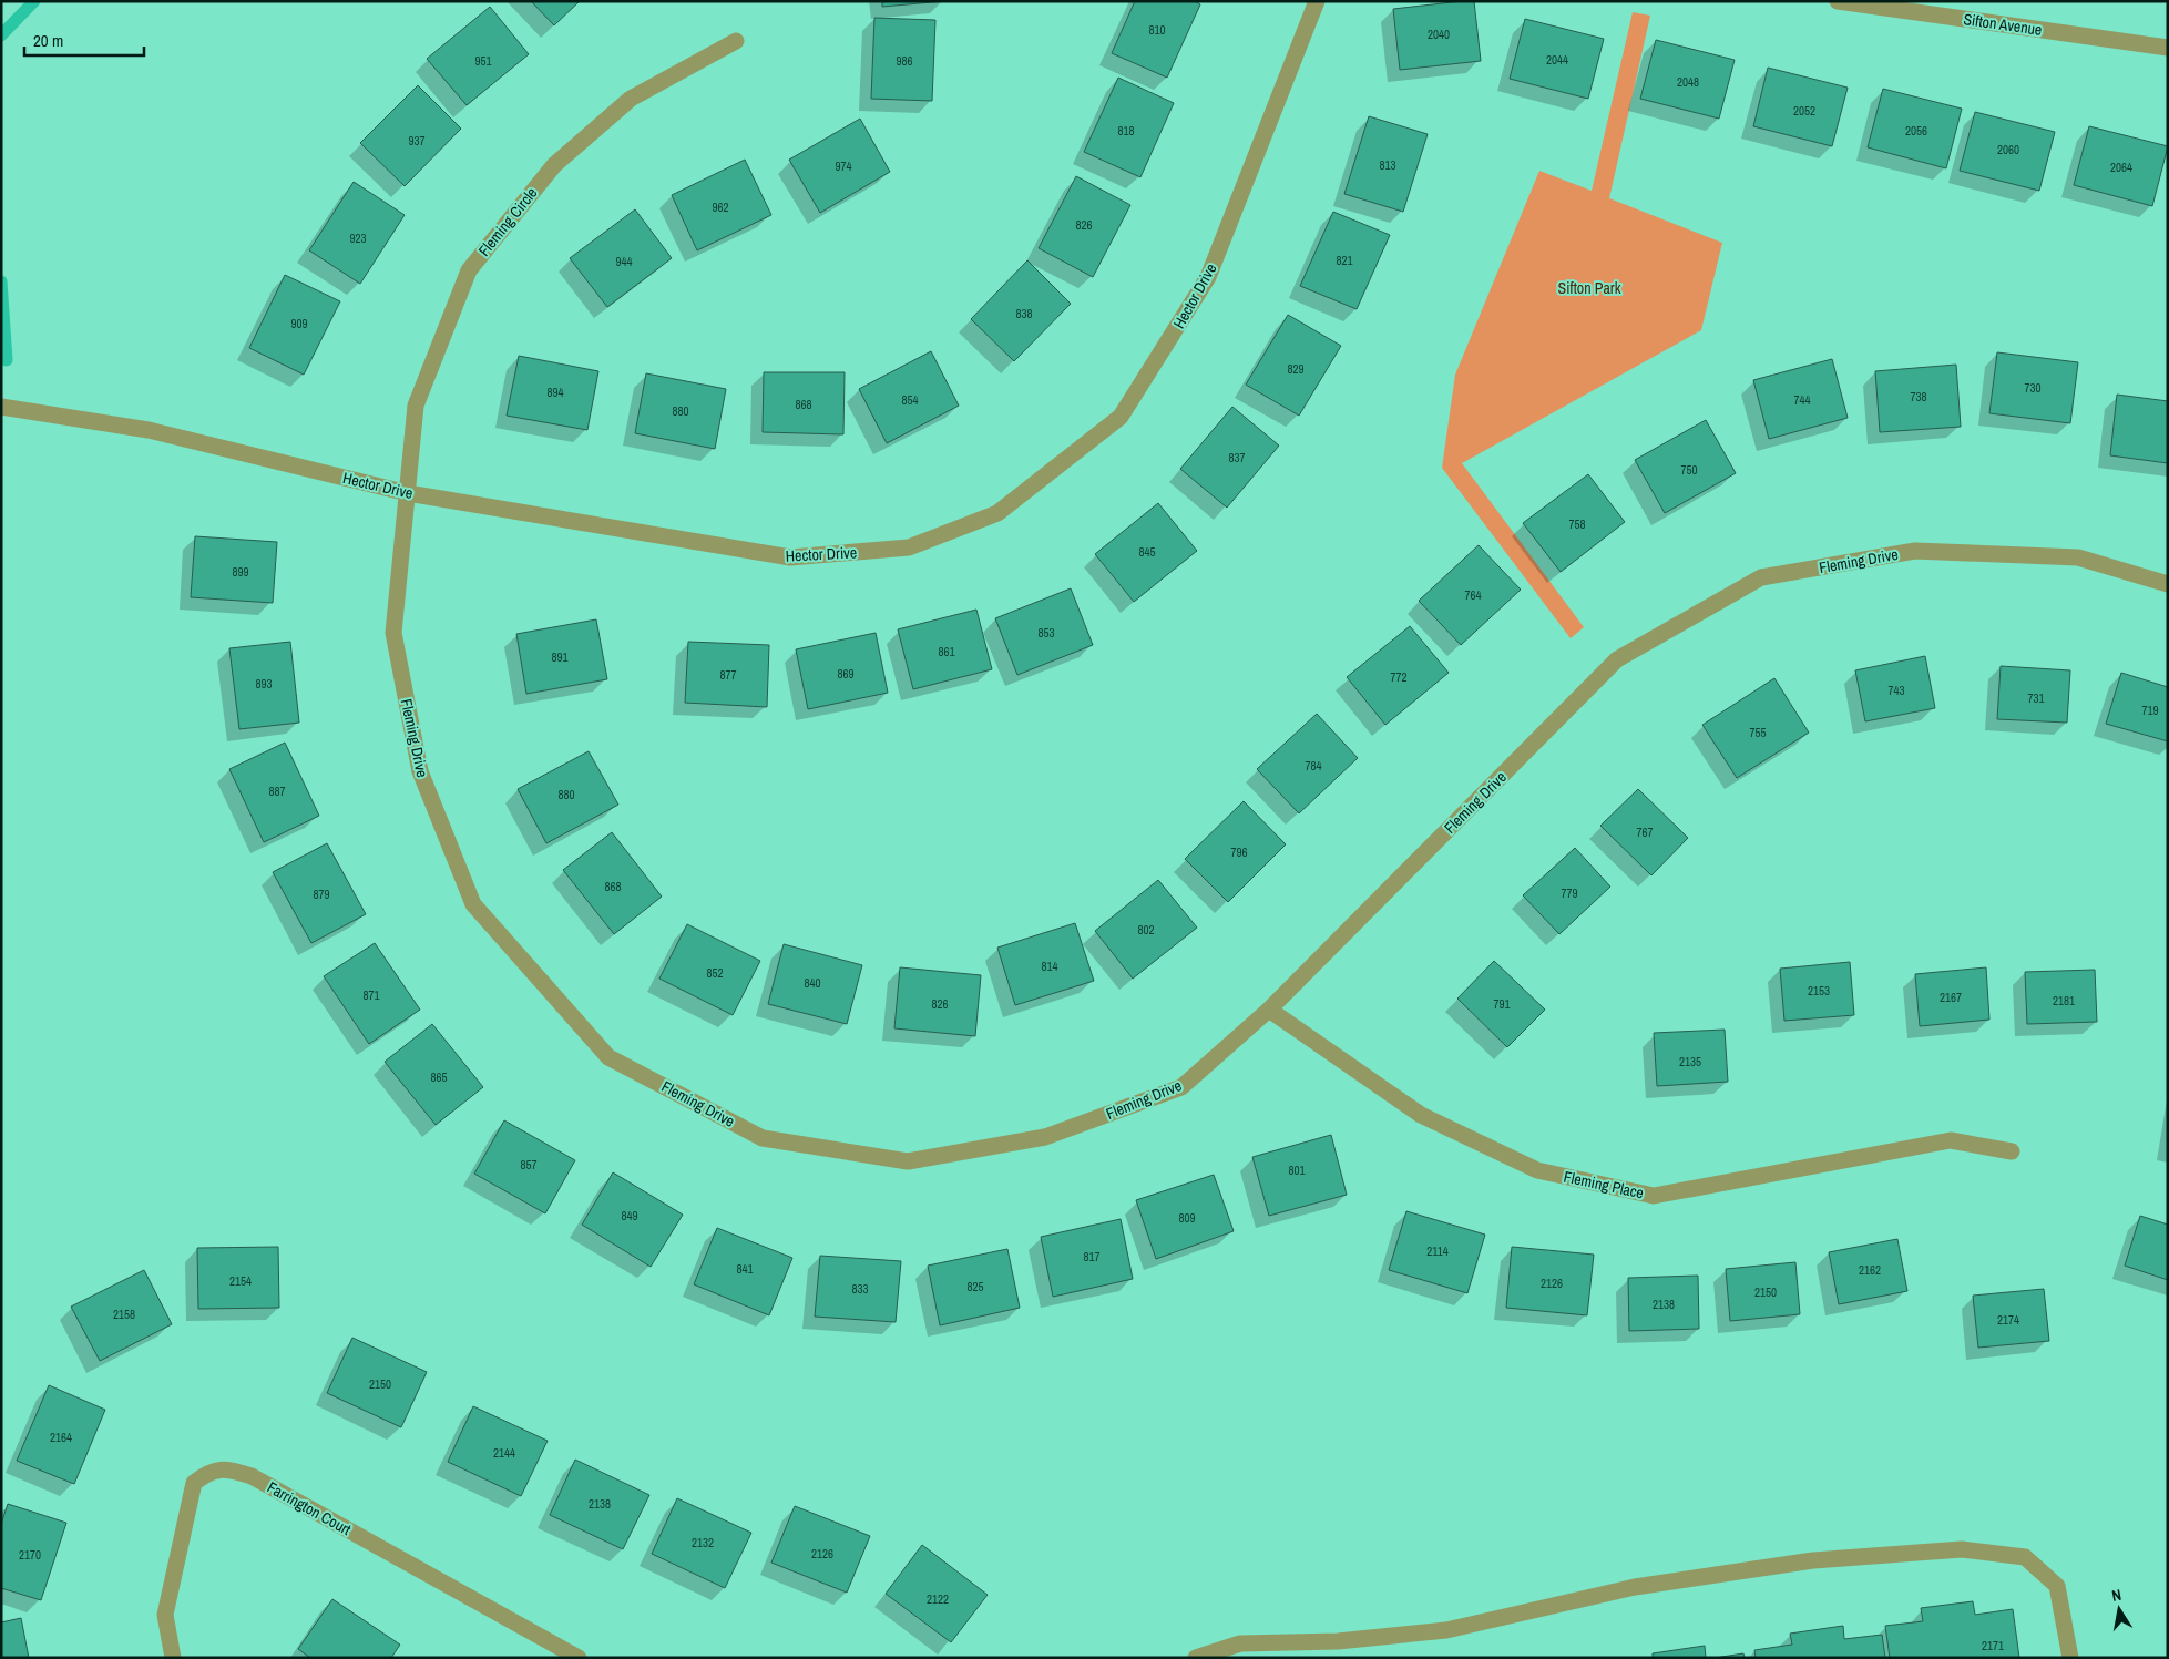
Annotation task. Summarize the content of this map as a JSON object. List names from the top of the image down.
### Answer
{
  "streets": {
    "street": [
      "Sifton Avenue",
      "Fleming Circle",
      "Hector Drive",
      "Fleming Drive",
      "Fleming Place",
      "Farrington Court"
    ]
  },
  "crossings": [
    ["Fleming Circle", "Hector Drive"],
    ["Fleming Circle", "Fleming Drive"],
    ["Hector Drive", "Fleming Drive"],
    ["Fleming Drive", "Fleming Place"]
  ],
  "parks": ["Sifton Park"],
  "house_numbers": [
    "810",
    "2040",
    "2044",
    "951",
    "986",
    "2048",
    "2052",
    "818",
    "2056",
    "937",
    "2060",
    "813",
    "974",
    "2064",
    "962",
    "826",
    "923",
    "821",
    "944",
    "838",
    "909",
    "829",
    "730",
    "894",
    "738",
    "854",
    "744",
    "868",
    "880",
    "837",
    "750",
    "758",
    "845",
    "899",
    "764",
    "853",
    "861",
    "891",
    "869",
    "877",
    "772",
    "893",
    "743",
    "731",
    "719",
    "755",
    "784",
    "887",
    "880",
    "767",
    "796",
    "868",
    "779",
    "879",
    "802",
    "814",
    "852",
    "840",
    "2153",
    "871",
    "2167",
    "2181",
    "826",
    "791",
    "2135",
    "865",
    "857",
    "801",
    "849",
    "809",
    "2114",
    "817",
    "841",
    "2162",
    "2154",
    "2126",
    "825",
    "833",
    "2150",
    "2138",
    "2158",
    "2174",
    "2150",
    "2164",
    "2144",
    "2138",
    "2132",
    "2126",
    "2170",
    "2122",
    "2171"
  ],
  "scale_bar": "20 m",
  "north": "top"
}
